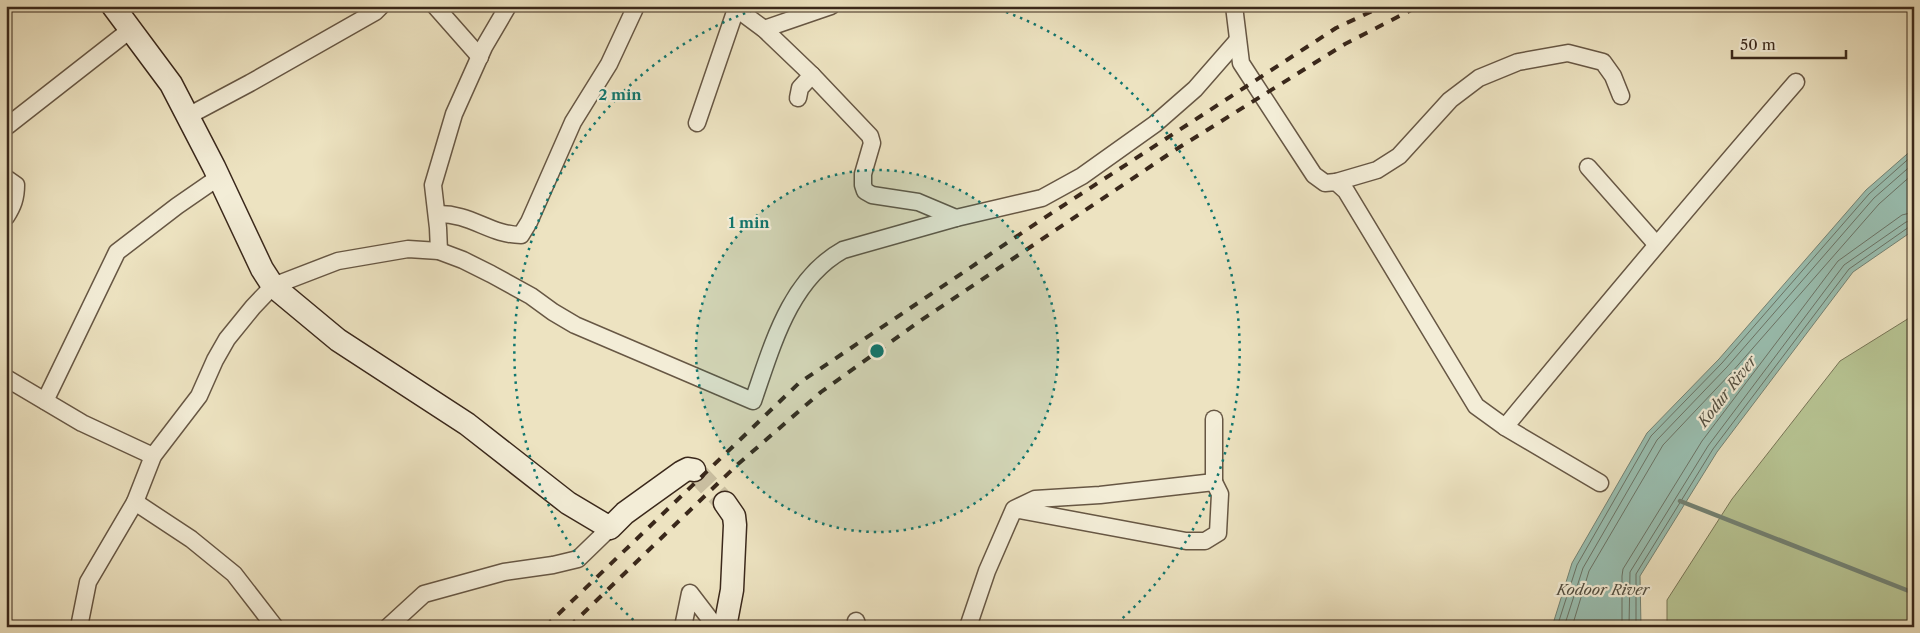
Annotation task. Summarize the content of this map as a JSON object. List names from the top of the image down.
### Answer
{
  "water": ["Kodur River", "Kodoor River"],
  "scale_bar": "50 m",
  "rings": ["2 min", "1 min"]
}
